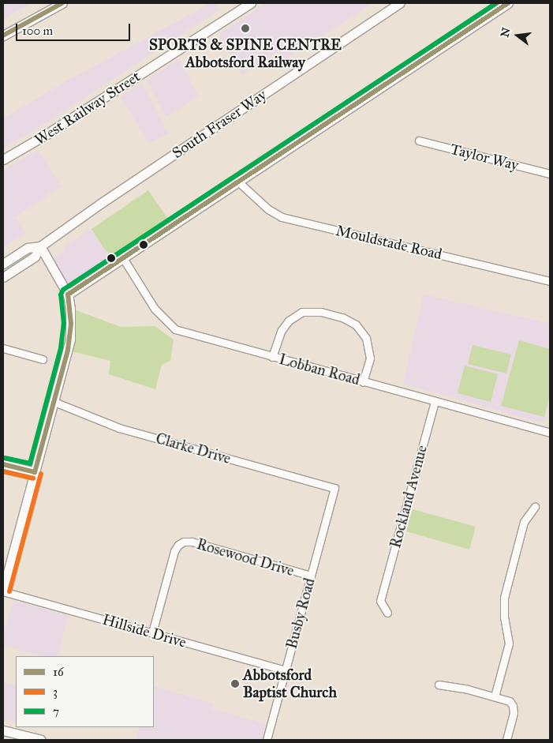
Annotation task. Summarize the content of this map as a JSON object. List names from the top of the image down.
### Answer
{
  "streets": {
    "street": [
      "West Railway Street",
      "South Fraser Way",
      "Taylor Way",
      "Mouldstade Road",
      "Lobban Road",
      "Clarke Drive",
      "Rockland Avenue",
      "Rosewood Drive",
      "Busby Road",
      "Hillside Drive"
    ]
  },
  "crossings": [
    ["Lobban Road", "Rockland Avenue"],
    ["Clarke Drive", "Busby Road"],
    ["Rosewood Drive", "Busby Road"],
    ["Rosewood Drive", "Hillside Drive"],
    ["Busby Road", "Hillside Drive"]
  ],
  "places": ["SPORTS & SPINE CENTRE Abbotsford Railway", "Abbotsford Baptist Church"],
  "lines": ["transit line 16", "transit line 7", "transit line 3"],
  "legend": ["16", "3", "7"],
  "scale_bar": "100 m",
  "north": "left"
}
